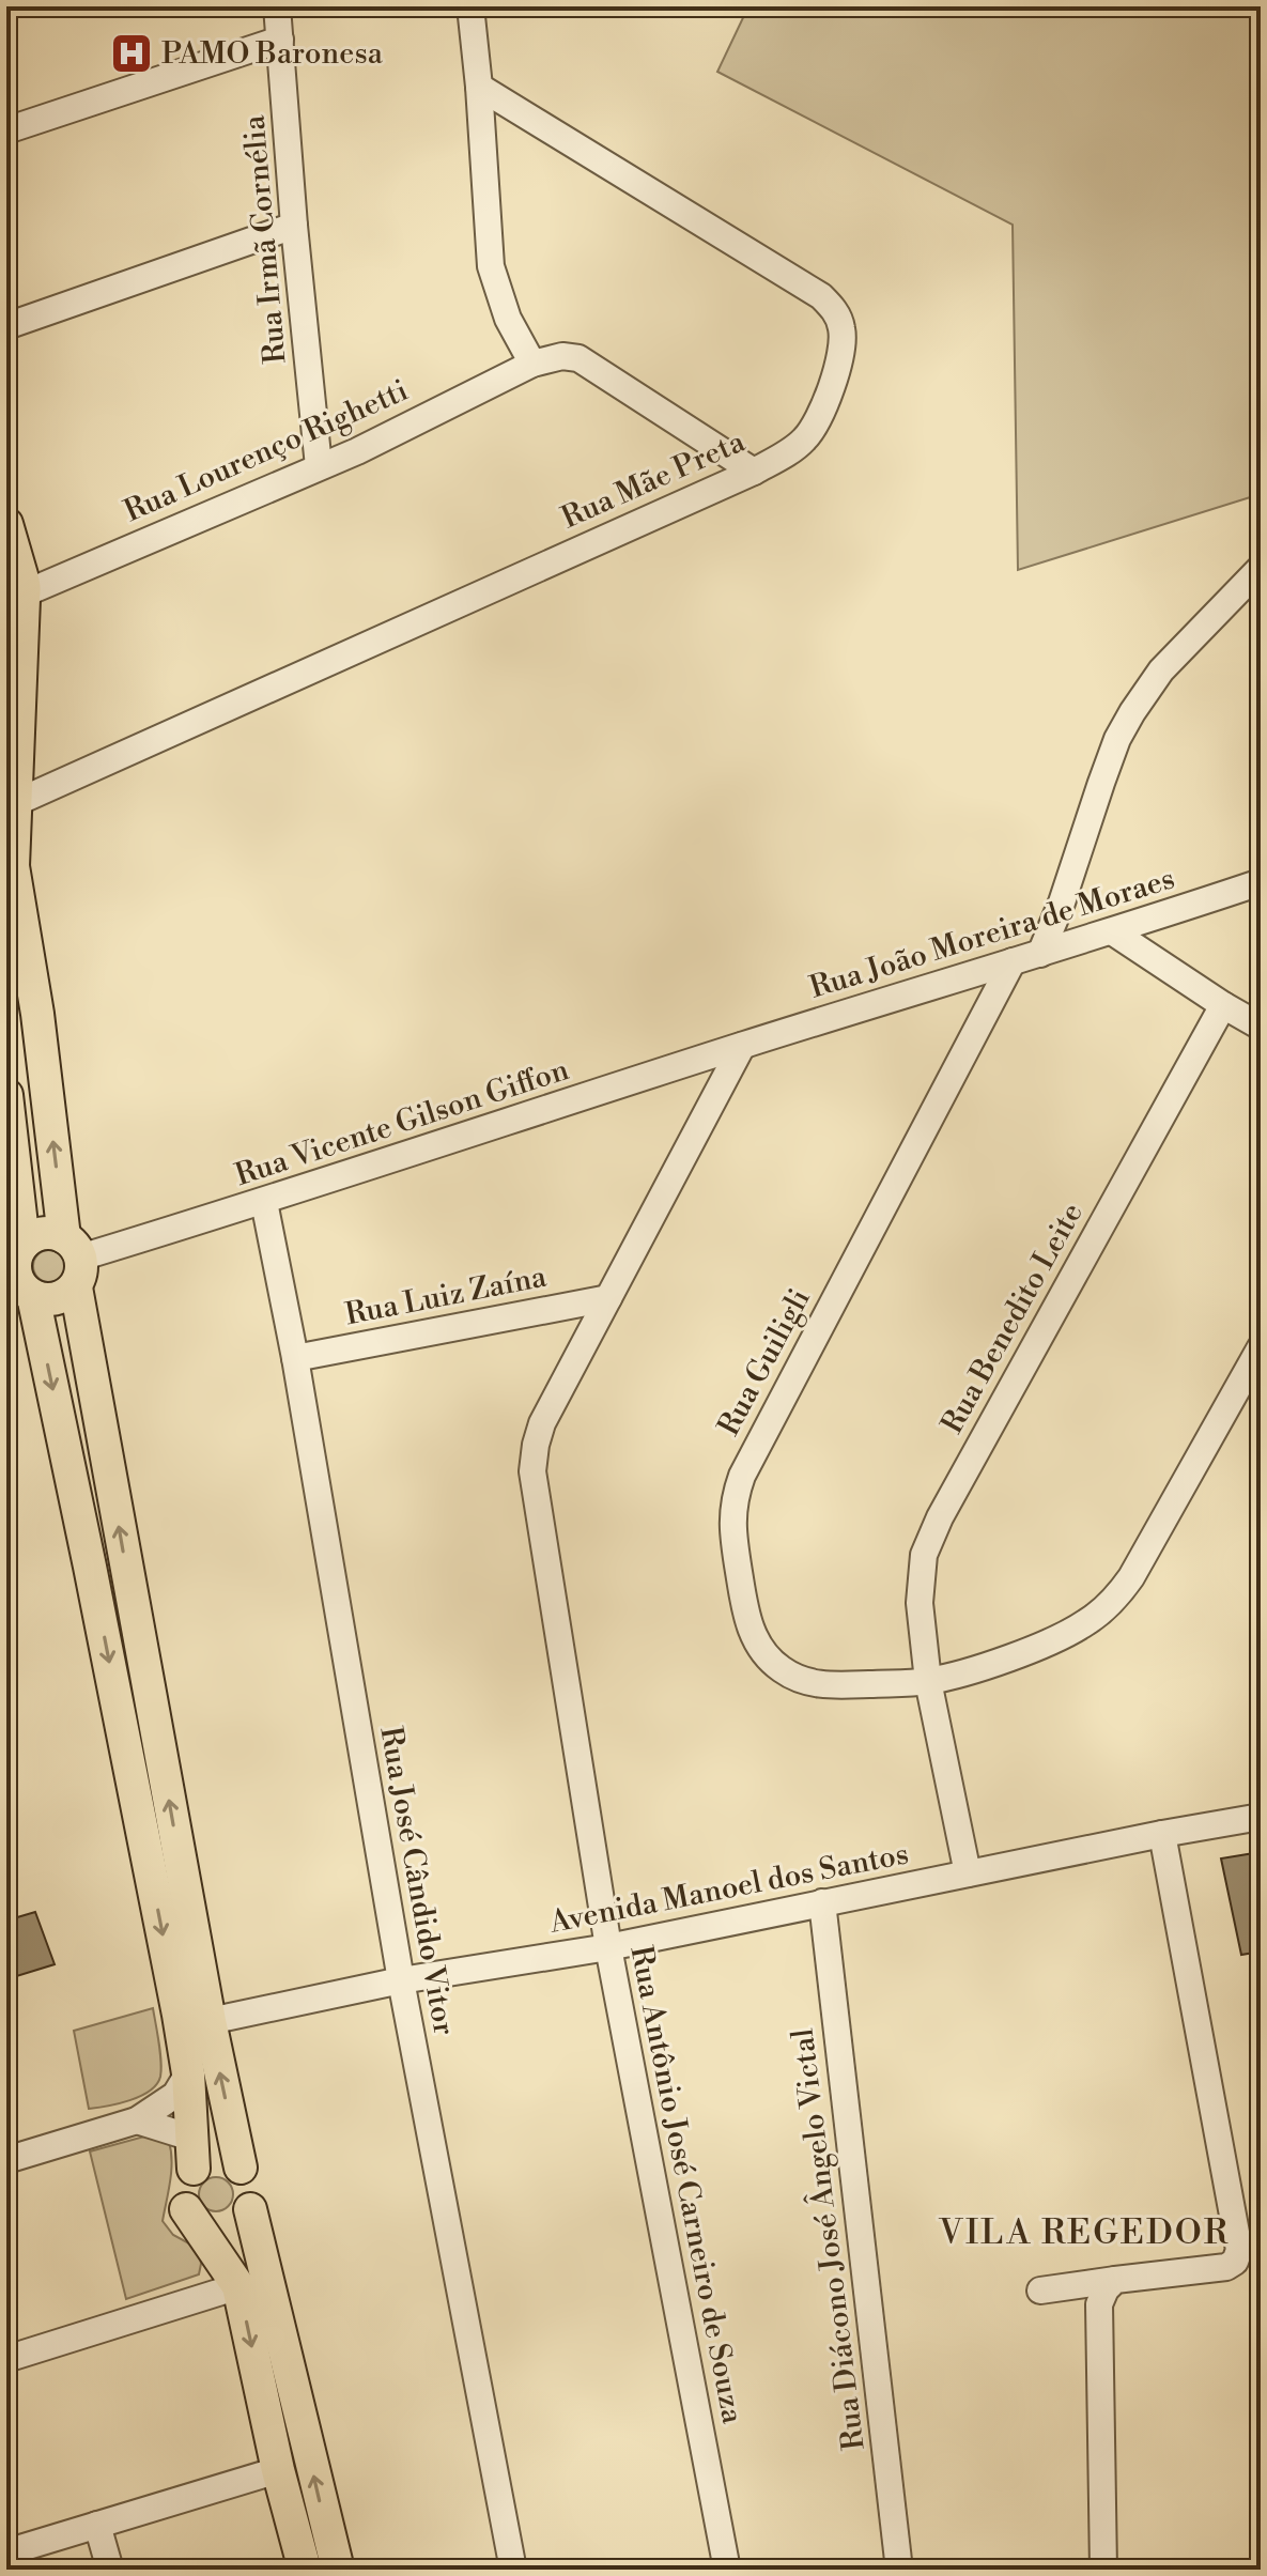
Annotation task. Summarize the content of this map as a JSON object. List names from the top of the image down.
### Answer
{
  "streets": {
    "street": [
      "Rua Irmã Cornélia",
      "Rua Lourenço Righetti",
      "Rua Mãe Preta",
      "Rua João Moreira de Moraes",
      "Rua Vicente Gilson Giffon",
      "Rua Luiz Zaína",
      "Rua Benedito Leite",
      "Rua Guiligli",
      "Rua José Cândido Vitor",
      "Avenida Manoel dos Santos",
      "Rua Antônio José Carneiro de Souza",
      "Rua Diácono José Ângelo Victal"
    ]
  },
  "crossings": [
    ["Rua Irmã Cornélia", "Rua Lourenço Righetti"],
    ["Rua Lourenço Righetti", "Rua Mãe Preta"],
    ["Rua João Moreira de Moraes", "Rua Vicente Gilson Giffon"],
    ["Rua João Moreira de Moraes", "Rua Guiligli"],
    ["Rua João Moreira de Moraes", "Rua Antônio José Carneiro de Souza"],
    ["Rua Vicente Gilson Giffon", "Rua José Cândido Vitor"],
    ["Rua Vicente Gilson Giffon", "Rua Antônio José Carneiro de Souza"],
    ["Rua Luiz Zaína", "Rua José Cândido Vitor"],
    ["Rua Luiz Zaína", "Rua Antônio José Carneiro de Souza"],
    ["Rua Benedito Leite", "Rua Guiligli"],
    ["Rua Benedito Leite", "Avenida Manoel dos Santos"],
    ["Rua José Cândido Vitor", "Avenida Manoel dos Santos"],
    ["Avenida Manoel dos Santos", "Rua Antônio José Carneiro de Souza"],
    ["Avenida Manoel dos Santos", "Rua Diácono José Ângelo Victal"]
  ],
  "districts": ["VILA REGEDOR"],
  "places": {
    "hospital": ["PAMO Baronesa"]
  }
}
